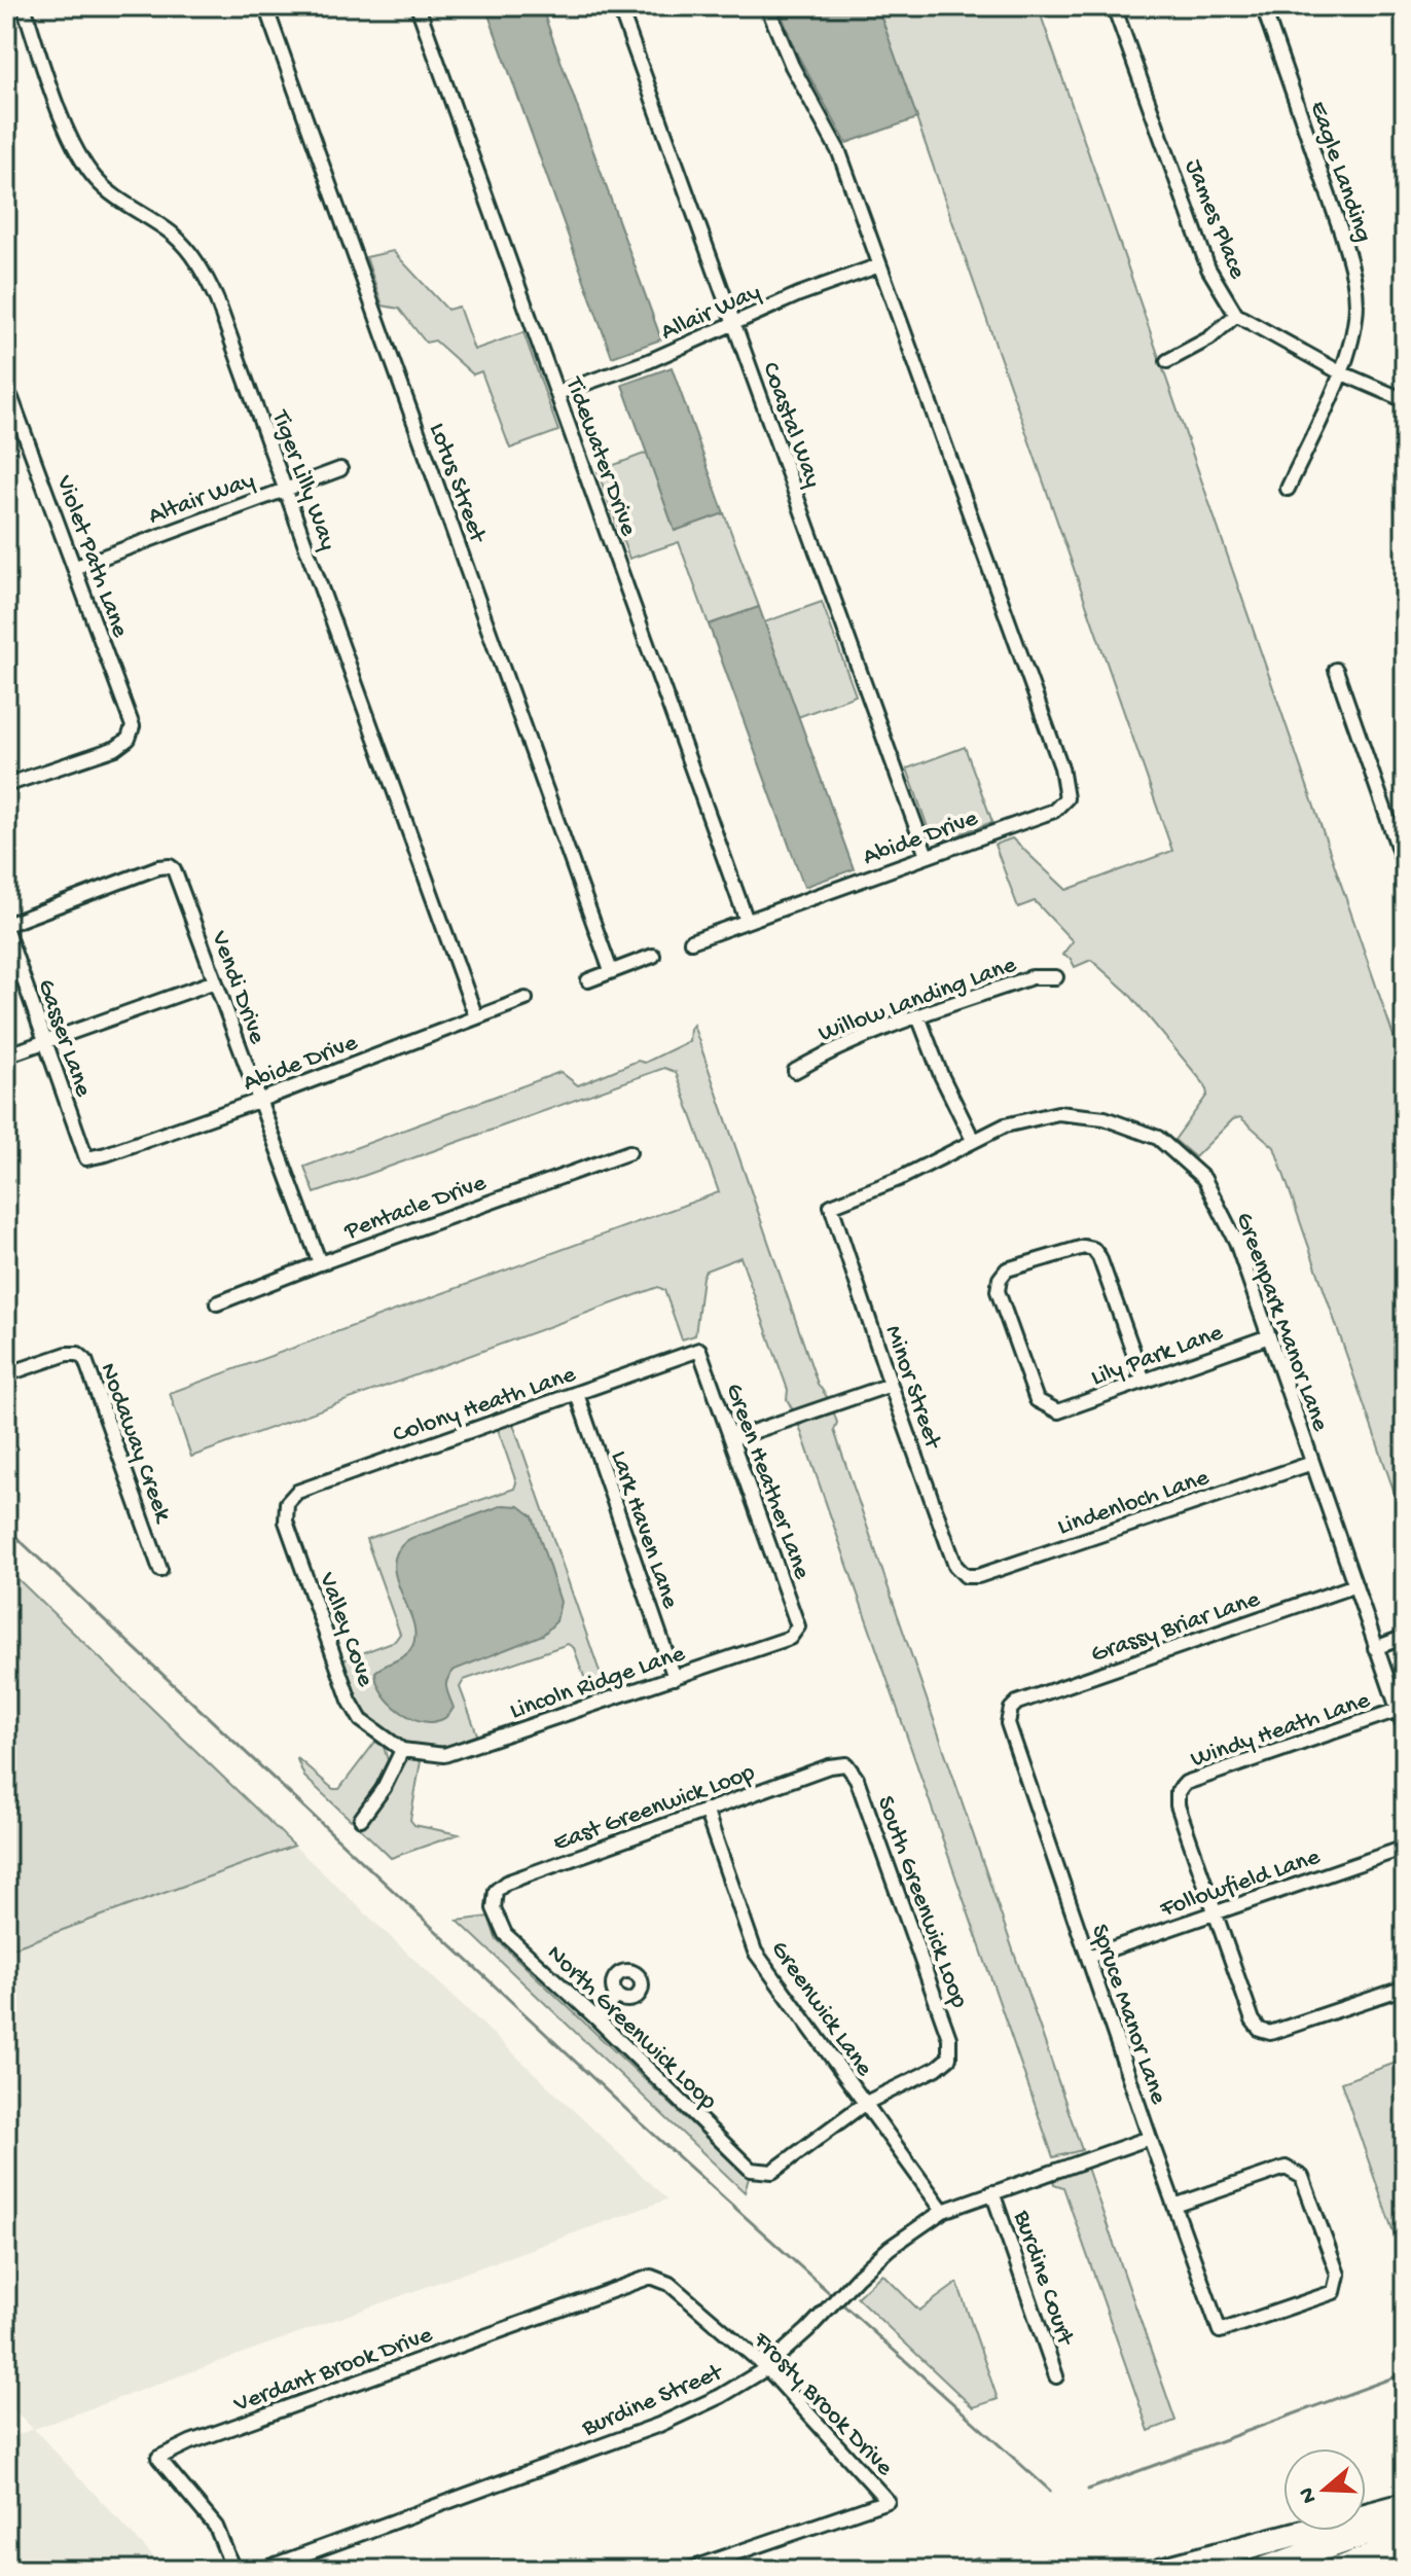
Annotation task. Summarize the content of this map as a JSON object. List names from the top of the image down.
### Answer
{
  "streets": {
    "street": [
      "Eagle Landing",
      "James Place",
      "Allair Way",
      "Coastal Way",
      "Tidewater Drive",
      "Tiger Lilly Way",
      "Lotus Street",
      "Altair Way",
      "Violet Path Lane",
      "Abide Drive",
      "Vendi Drive",
      "Willow Landing Lane",
      "Gasser Lane",
      "Pentacle Drive",
      "Greenpark Manor Lane",
      "Lily Park Lane",
      "Minor Street",
      "Colony Heath Lane",
      "Nodaway Creek",
      "Green Heather Lane",
      "Lindenloch Lane",
      "Lark Haven Lane",
      "Grassy Briar Lane",
      "Valley Cove",
      "Lincoln Ridge Lane",
      "Windy Heath Lane",
      "East Greenwick Loop",
      "Followfield Lane",
      "South Greenwick Loop",
      "Greenwick Lane",
      "Spruce Manor Lane",
      "North Greenwick Loop",
      "Burdine Court",
      "Verdant Brook Drive",
      "Burdine Street",
      "Frosty Brook Drive"
    ]
  },
  "crossings": [
    ["Eagle Landing", "James Place"],
    ["Allair Way", "Coastal Way"],
    ["Allair Way", "Tidewater Drive"],
    ["Allair Way", "Abide Drive"],
    ["Coastal Way", "Abide Drive"],
    ["Tidewater Drive", "Abide Drive"],
    ["Tiger Lilly Way", "Altair Way"],
    ["Tiger Lilly Way", "Abide Drive"],
    ["Altair Way", "Violet Path Lane"],
    ["Abide Drive", "Vendi Drive"],
    ["Abide Drive", "Gasser Lane"],
    ["Vendi Drive", "Gasser Lane"],
    ["Vendi Drive", "Pentacle Drive"],
    ["Greenpark Manor Lane", "Lily Park Lane"],
    ["Greenpark Manor Lane", "Minor Street"],
    ["Greenpark Manor Lane", "Lindenloch Lane"],
    ["Greenpark Manor Lane", "Grassy Briar Lane"],
    ["Greenpark Manor Lane", "Windy Heath Lane"],
    ["Minor Street", "Lindenloch Lane"],
    ["Colony Heath Lane", "Green Heather Lane"],
    ["Colony Heath Lane", "Lark Haven Lane"],
    ["Colony Heath Lane", "Valley Cove"],
    ["Green Heather Lane", "Lincoln Ridge Lane"],
    ["Lark Haven Lane", "Lincoln Ridge Lane"],
    ["Grassy Briar Lane", "Spruce Manor Lane"],
    ["Valley Cove", "Lincoln Ridge Lane"],
    ["Windy Heath Lane", "Followfield Lane"],
    ["East Greenwick Loop", "South Greenwick Loop"],
    ["East Greenwick Loop", "Greenwick Lane"],
    ["East Greenwick Loop", "North Greenwick Loop"],
    ["Followfield Lane", "Spruce Manor Lane"],
    ["South Greenwick Loop", "Greenwick Lane"],
    ["South Greenwick Loop", "North Greenwick Loop"],
    ["Greenwick Lane", "North Greenwick Loop"],
    ["Greenwick Lane", "Burdine Street"],
    ["Spruce Manor Lane", "Burdine Street"],
    ["Burdine Court", "Burdine Street"],
    ["Verdant Brook Drive", "Frosty Brook Drive"],
    ["Burdine Street", "Frosty Brook Drive"]
  ],
  "north": "left"
}
